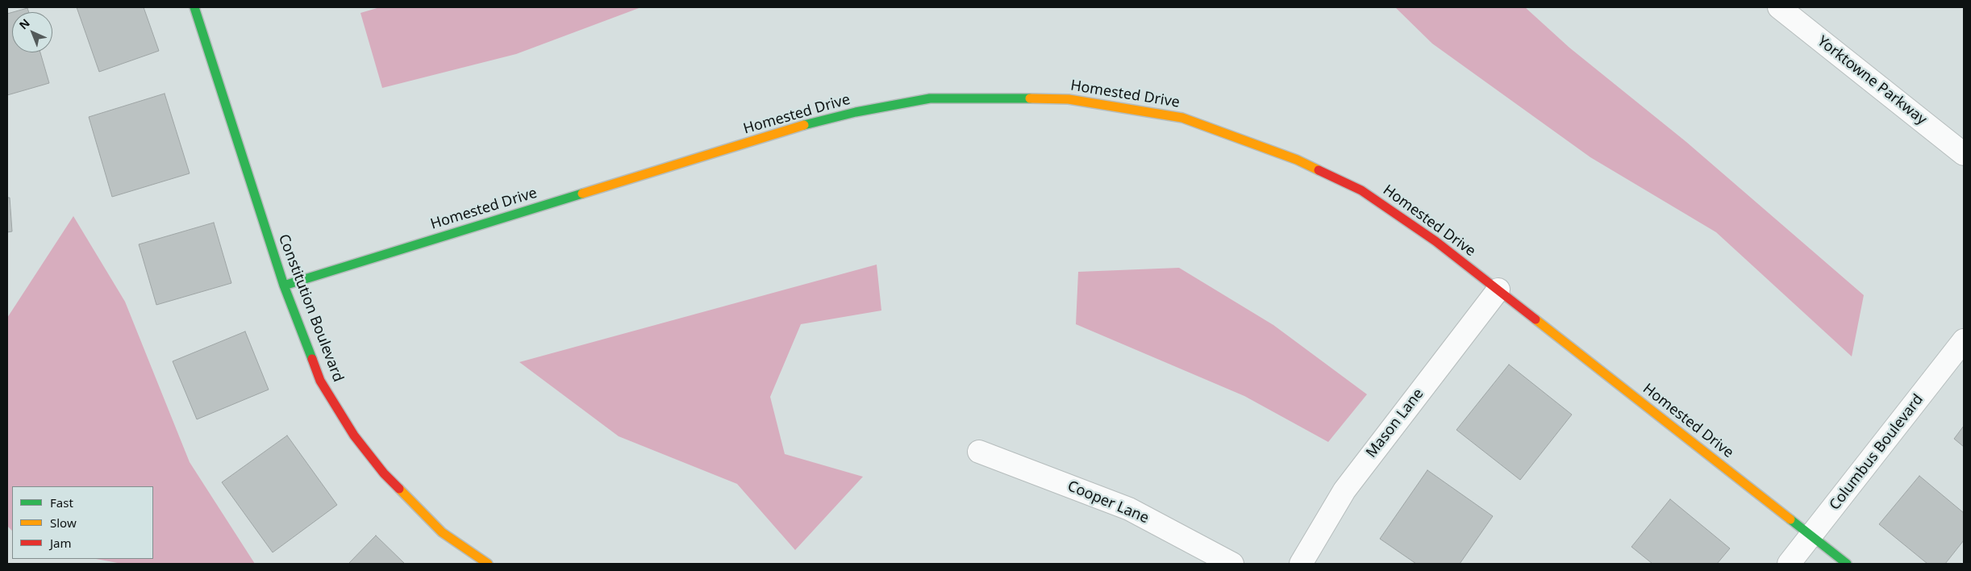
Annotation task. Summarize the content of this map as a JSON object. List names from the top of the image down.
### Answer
{
  "streets": {
    "street": [
      "Yorktowne Parkway",
      "Homested Drive",
      "Constitution Boulevard",
      "Mason Lane",
      "Columbus Boulevard",
      "Cooper Lane"
    ]
  },
  "crossings": [
    ["Homested Drive", "Constitution Boulevard"],
    ["Homested Drive", "Mason Lane"],
    ["Homested Drive", "Columbus Boulevard"]
  ],
  "legend": ["Fast", "Slow", "Jam"],
  "north": "top left"
}
